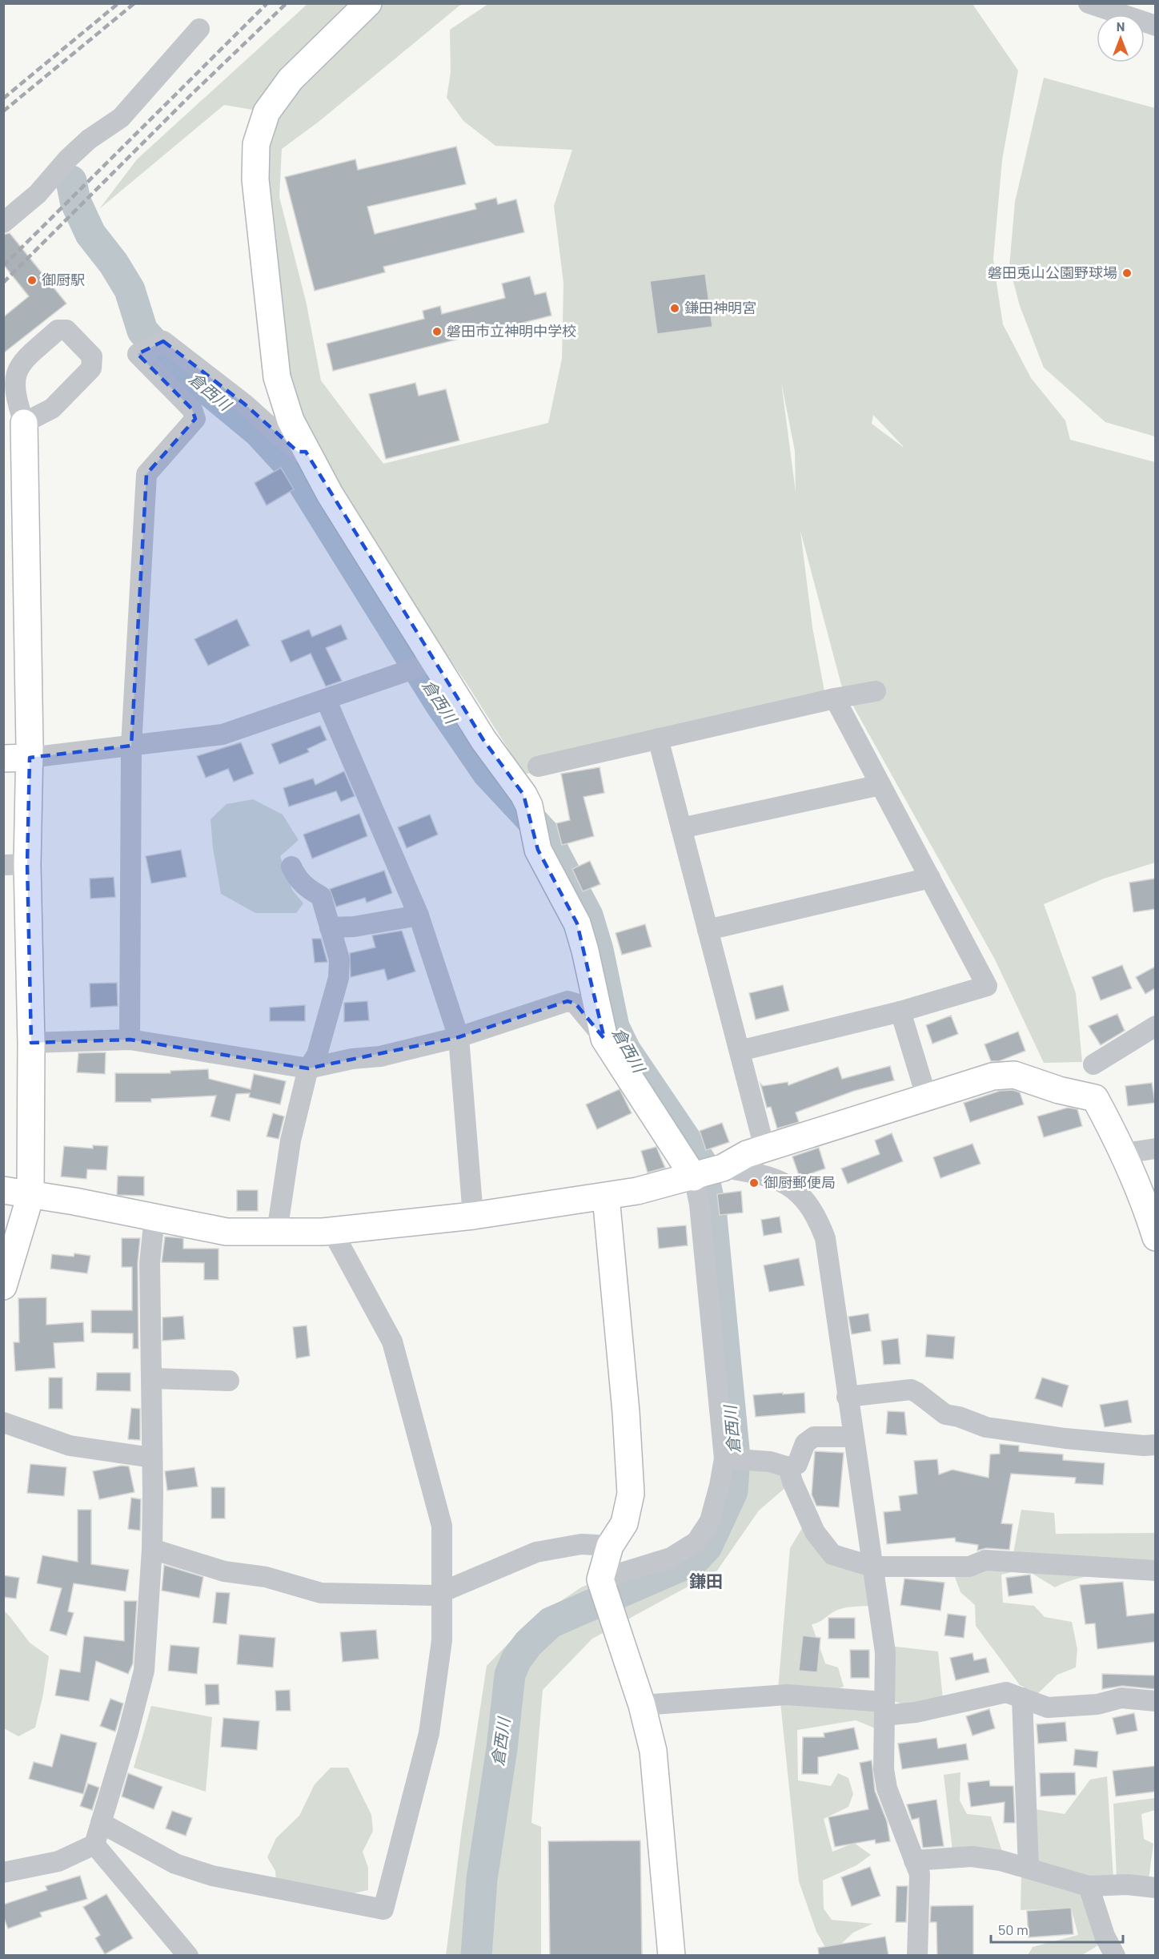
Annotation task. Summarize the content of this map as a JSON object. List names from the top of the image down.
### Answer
{
  "districts": ["鎌田"],
  "water": ["倉西川"],
  "places": [
    "磐田兎山公園野球場",
    "御厨駅",
    "鎌田神明宮",
    "磐田市立神明中学校",
    "御厨郵便局"
  ],
  "scale_bar": "50 m",
  "north": "top"
}
